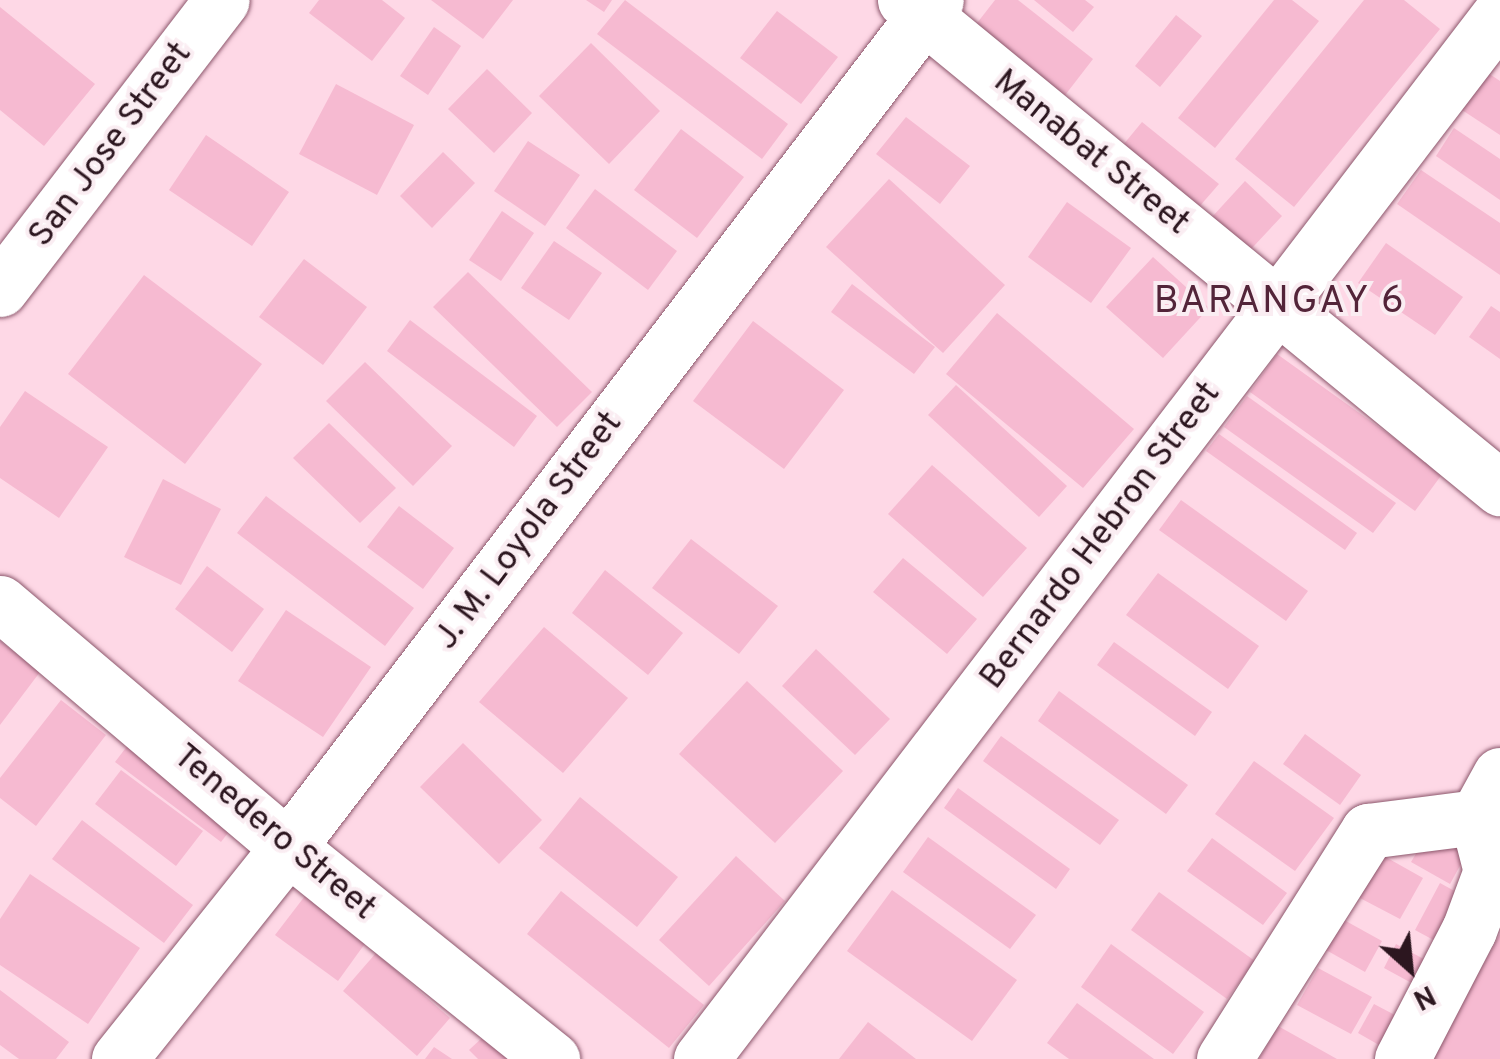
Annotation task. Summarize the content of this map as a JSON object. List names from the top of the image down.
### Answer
{
  "streets": {
    "street": [
      "San Jose Street",
      "Manabat Street",
      "J. M. Loyola Street",
      "Bernardo Hebron Street",
      "Tenedero Street"
    ]
  },
  "crossings": [
    ["Manabat Street", "J. M. Loyola Street"],
    ["Manabat Street", "Bernardo Hebron Street"],
    ["J. M. Loyola Street", "Tenedero Street"]
  ],
  "districts": ["BARANGAY 6"],
  "north": "bottom right"
}
